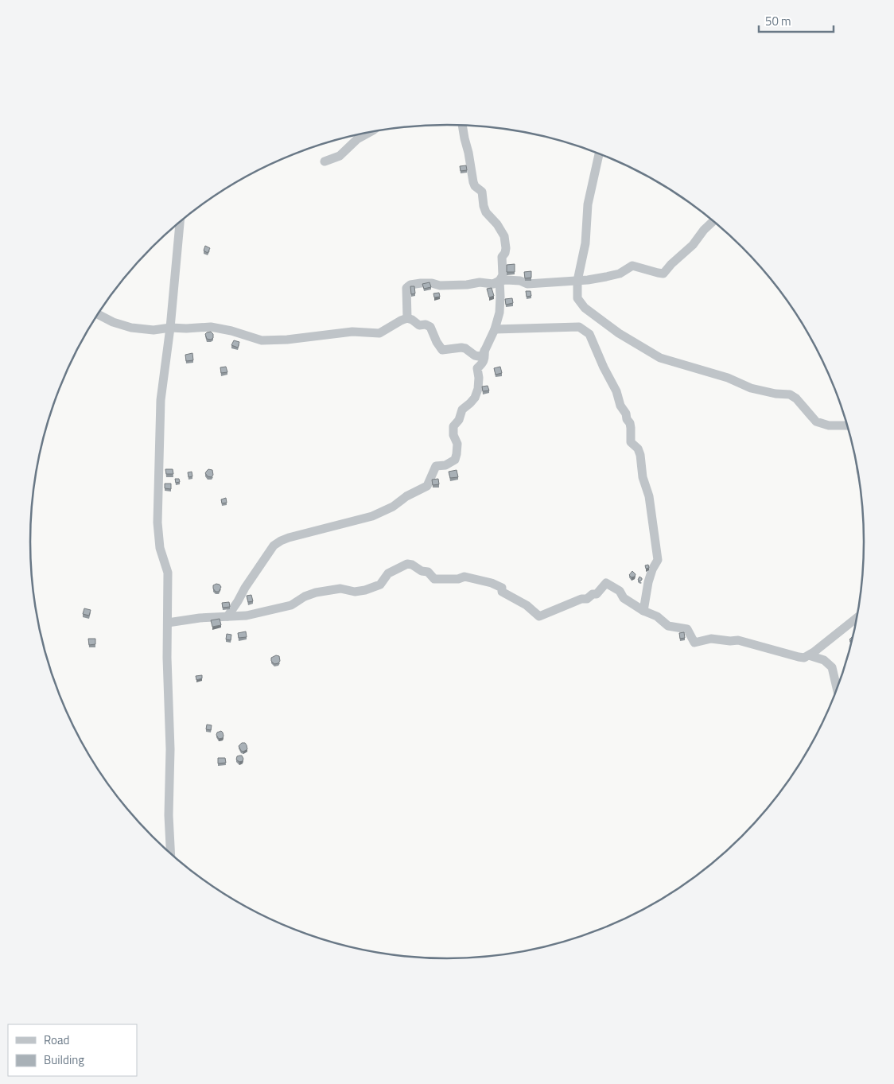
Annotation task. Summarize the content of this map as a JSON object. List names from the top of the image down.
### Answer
{
  "legend": ["Road", "Building"],
  "scale_bar": "50 m"
}
